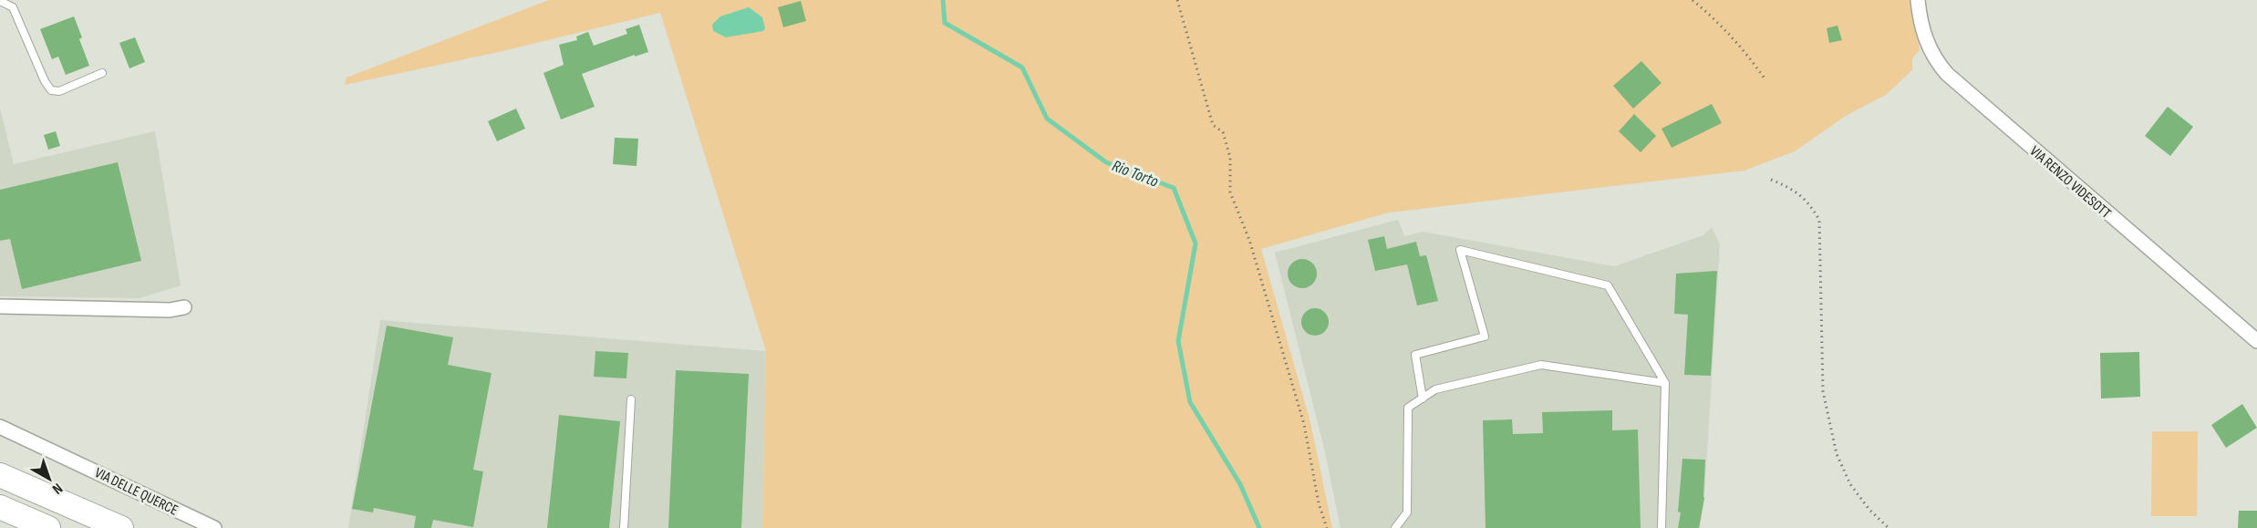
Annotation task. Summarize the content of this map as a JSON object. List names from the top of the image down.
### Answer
{
  "streets": {
    "street": ["VIA RENZO VIDESOTT", "VIA DELLE QUERCE"]
  },
  "water": ["Rio Torto"],
  "north": "bottom right"
}
